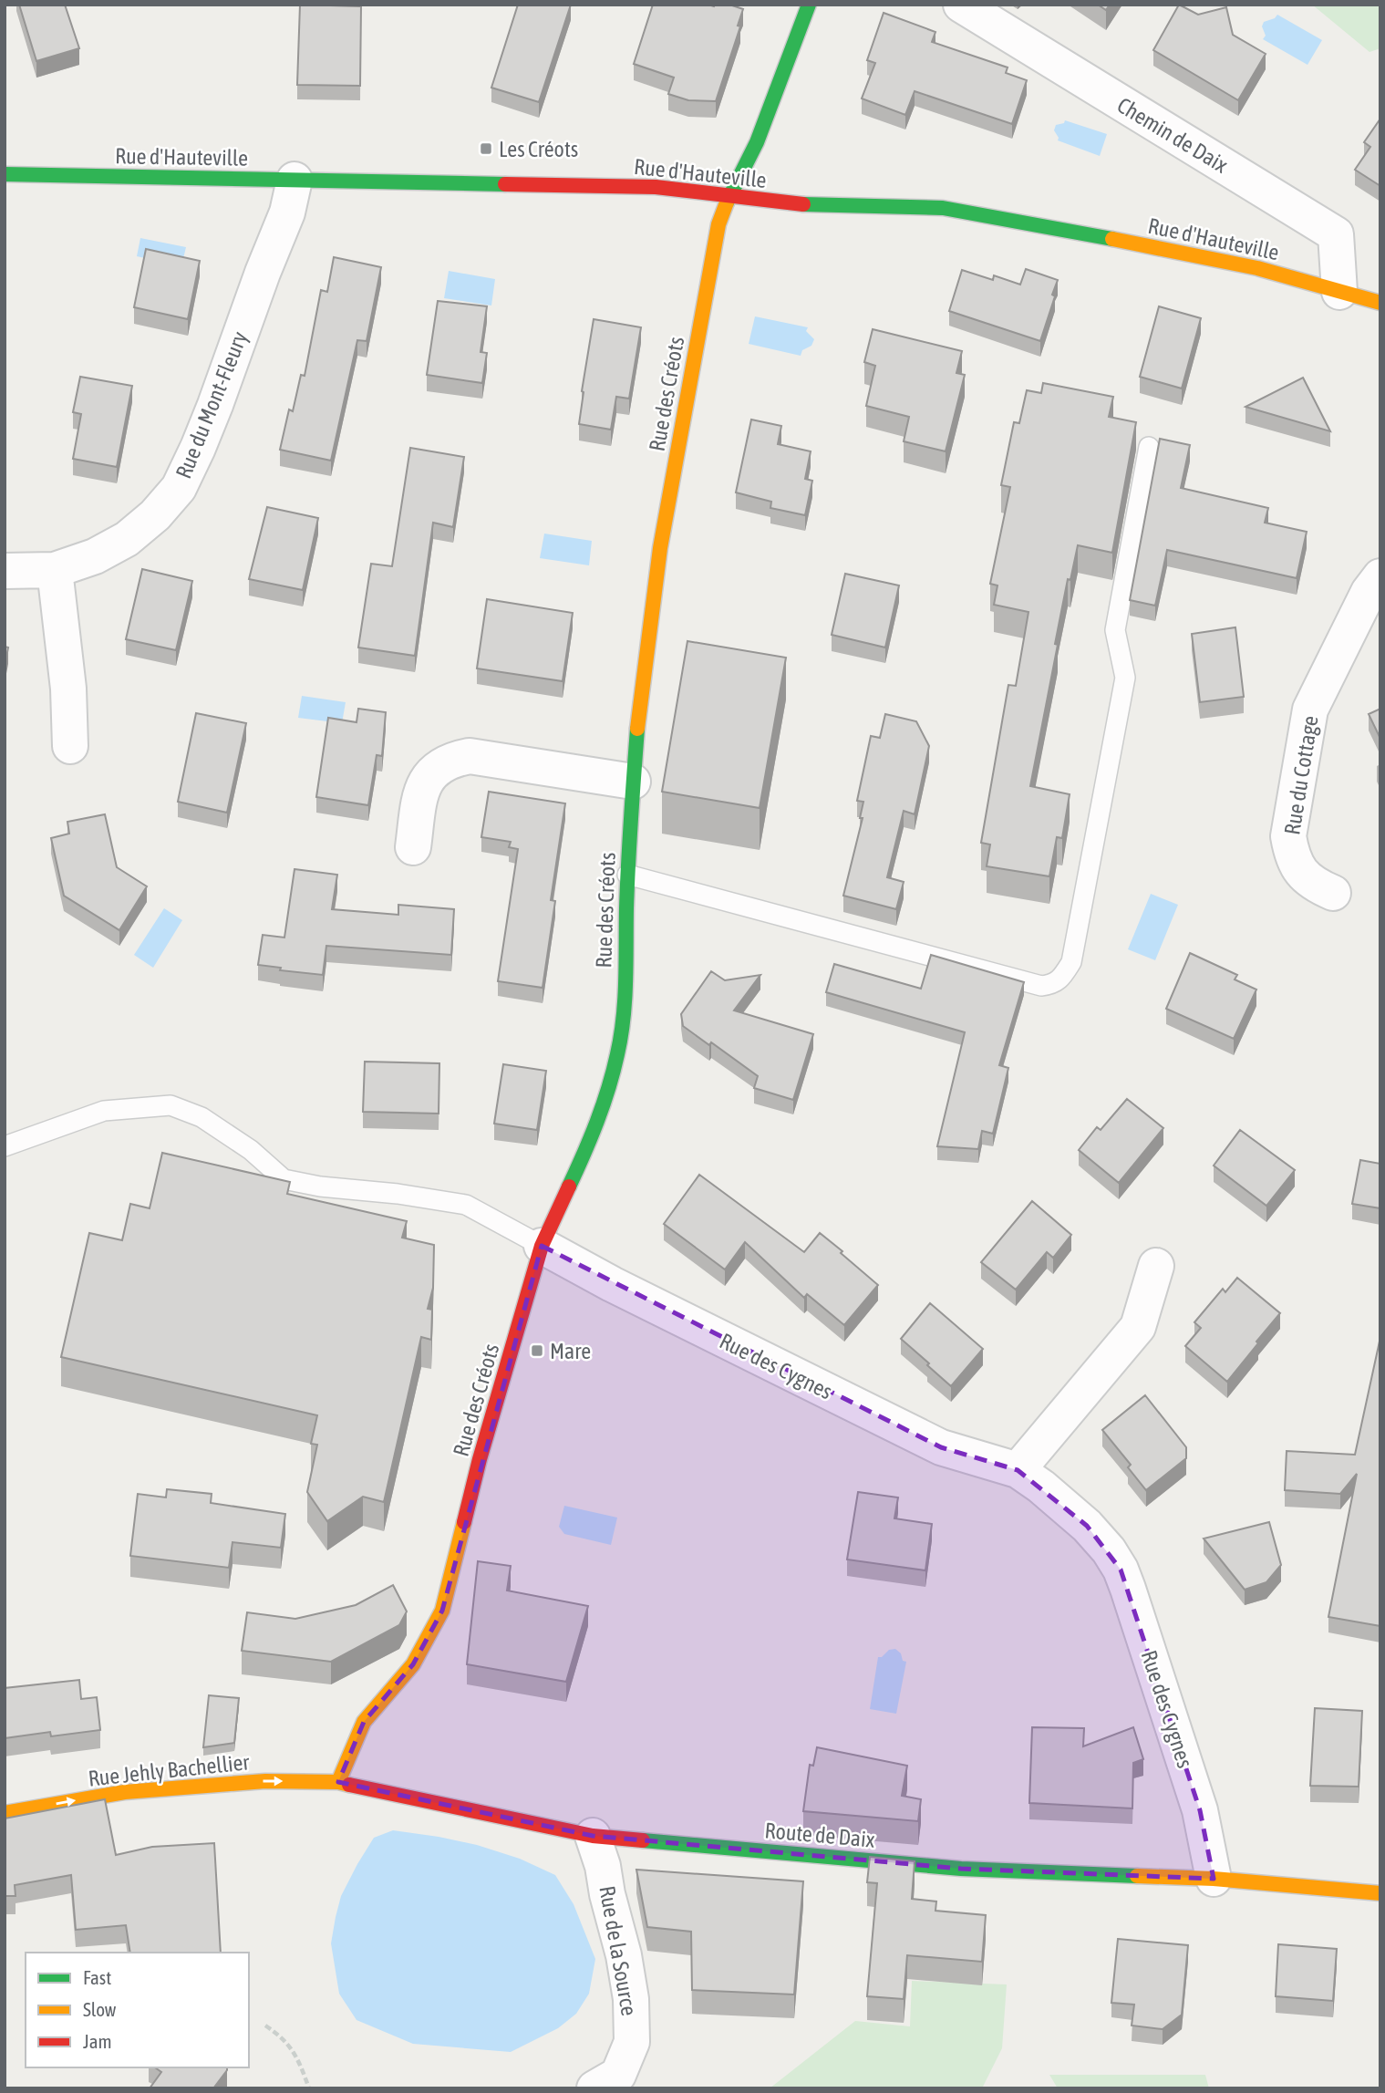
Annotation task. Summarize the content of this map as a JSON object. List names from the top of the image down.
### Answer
{
  "streets": {
    "street": [
      "Chemin de Daix",
      "Rue d'Hauteville",
      "Rue des Créots",
      "Rue du Mont-Fleury",
      "Rue du Cottage",
      "Rue des Cygnes",
      "Rue Jehly Bachellier",
      "Route de Daix",
      "Rue de la Source"
    ]
  },
  "crossings": [
    ["Chemin de Daix", "Rue d'Hauteville"],
    ["Rue d'Hauteville", "Rue des Créots"],
    ["Rue d'Hauteville", "Rue du Mont-Fleury"],
    ["Rue des Créots", "Rue des Cygnes"],
    ["Rue des Créots", "Rue Jehly Bachellier"],
    ["Rue des Créots", "Route de Daix"],
    ["Rue des Cygnes", "Route de Daix"],
    ["Rue Jehly Bachellier", "Route de Daix"],
    ["Route de Daix", "Rue de la Source"]
  ],
  "one_way": ["Rue Jehly Bachellier"],
  "places": {
    "transit": ["Les Créots", "Mare"]
  },
  "legend": ["Fast", "Slow", "Jam"]
}
